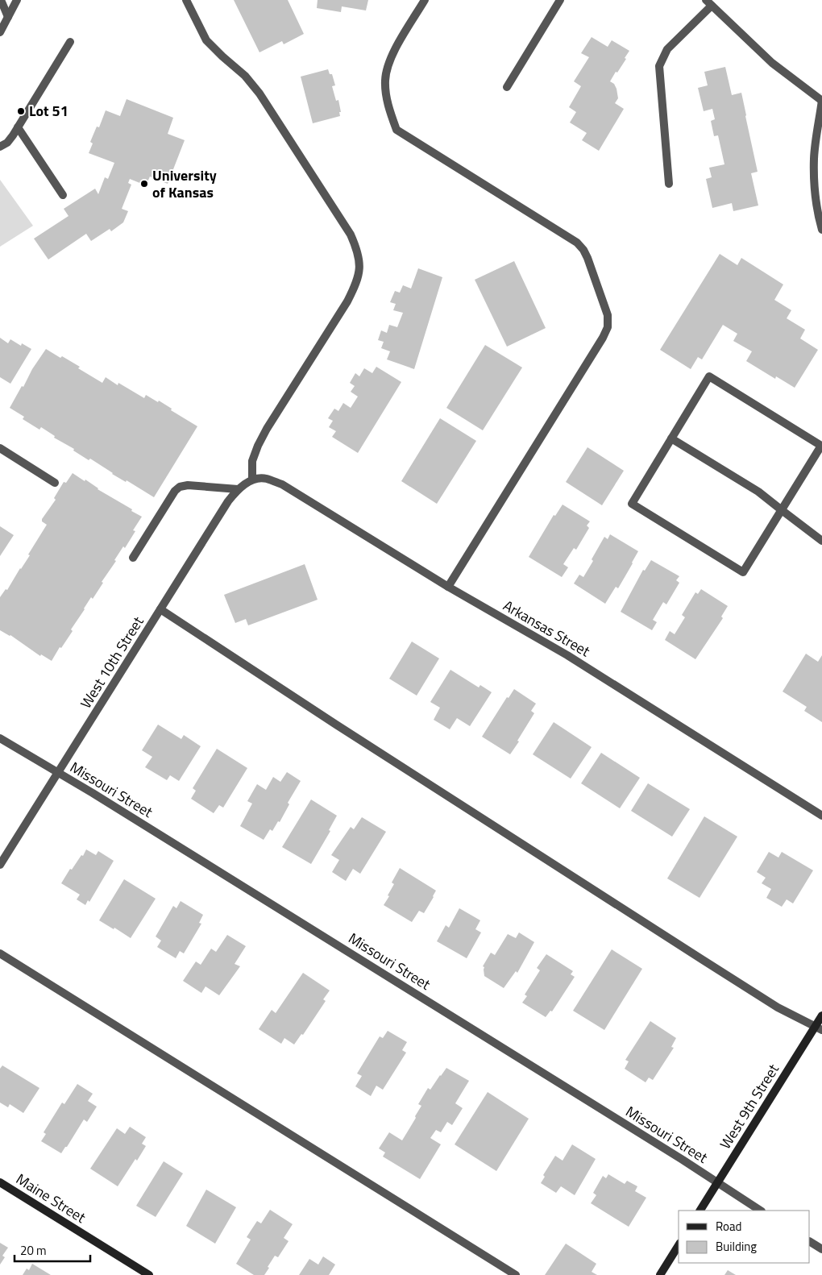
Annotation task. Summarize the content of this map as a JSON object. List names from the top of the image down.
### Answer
{
  "streets": {
    "main road": ["West 9th Street", "Maine Street"],
    "street": ["Arkansas Street", "West 10th Street", "Missouri Street"]
  },
  "crossings": [
    ["Arkansas Street", "West 10th Street"],
    ["West 10th Street", "Missouri Street"],
    ["Missouri Street", "West 9th Street"]
  ],
  "places": ["Lot 51", "University of Kansas"],
  "legend": ["Road", "Building"],
  "scale_bar": "20 m"
}
